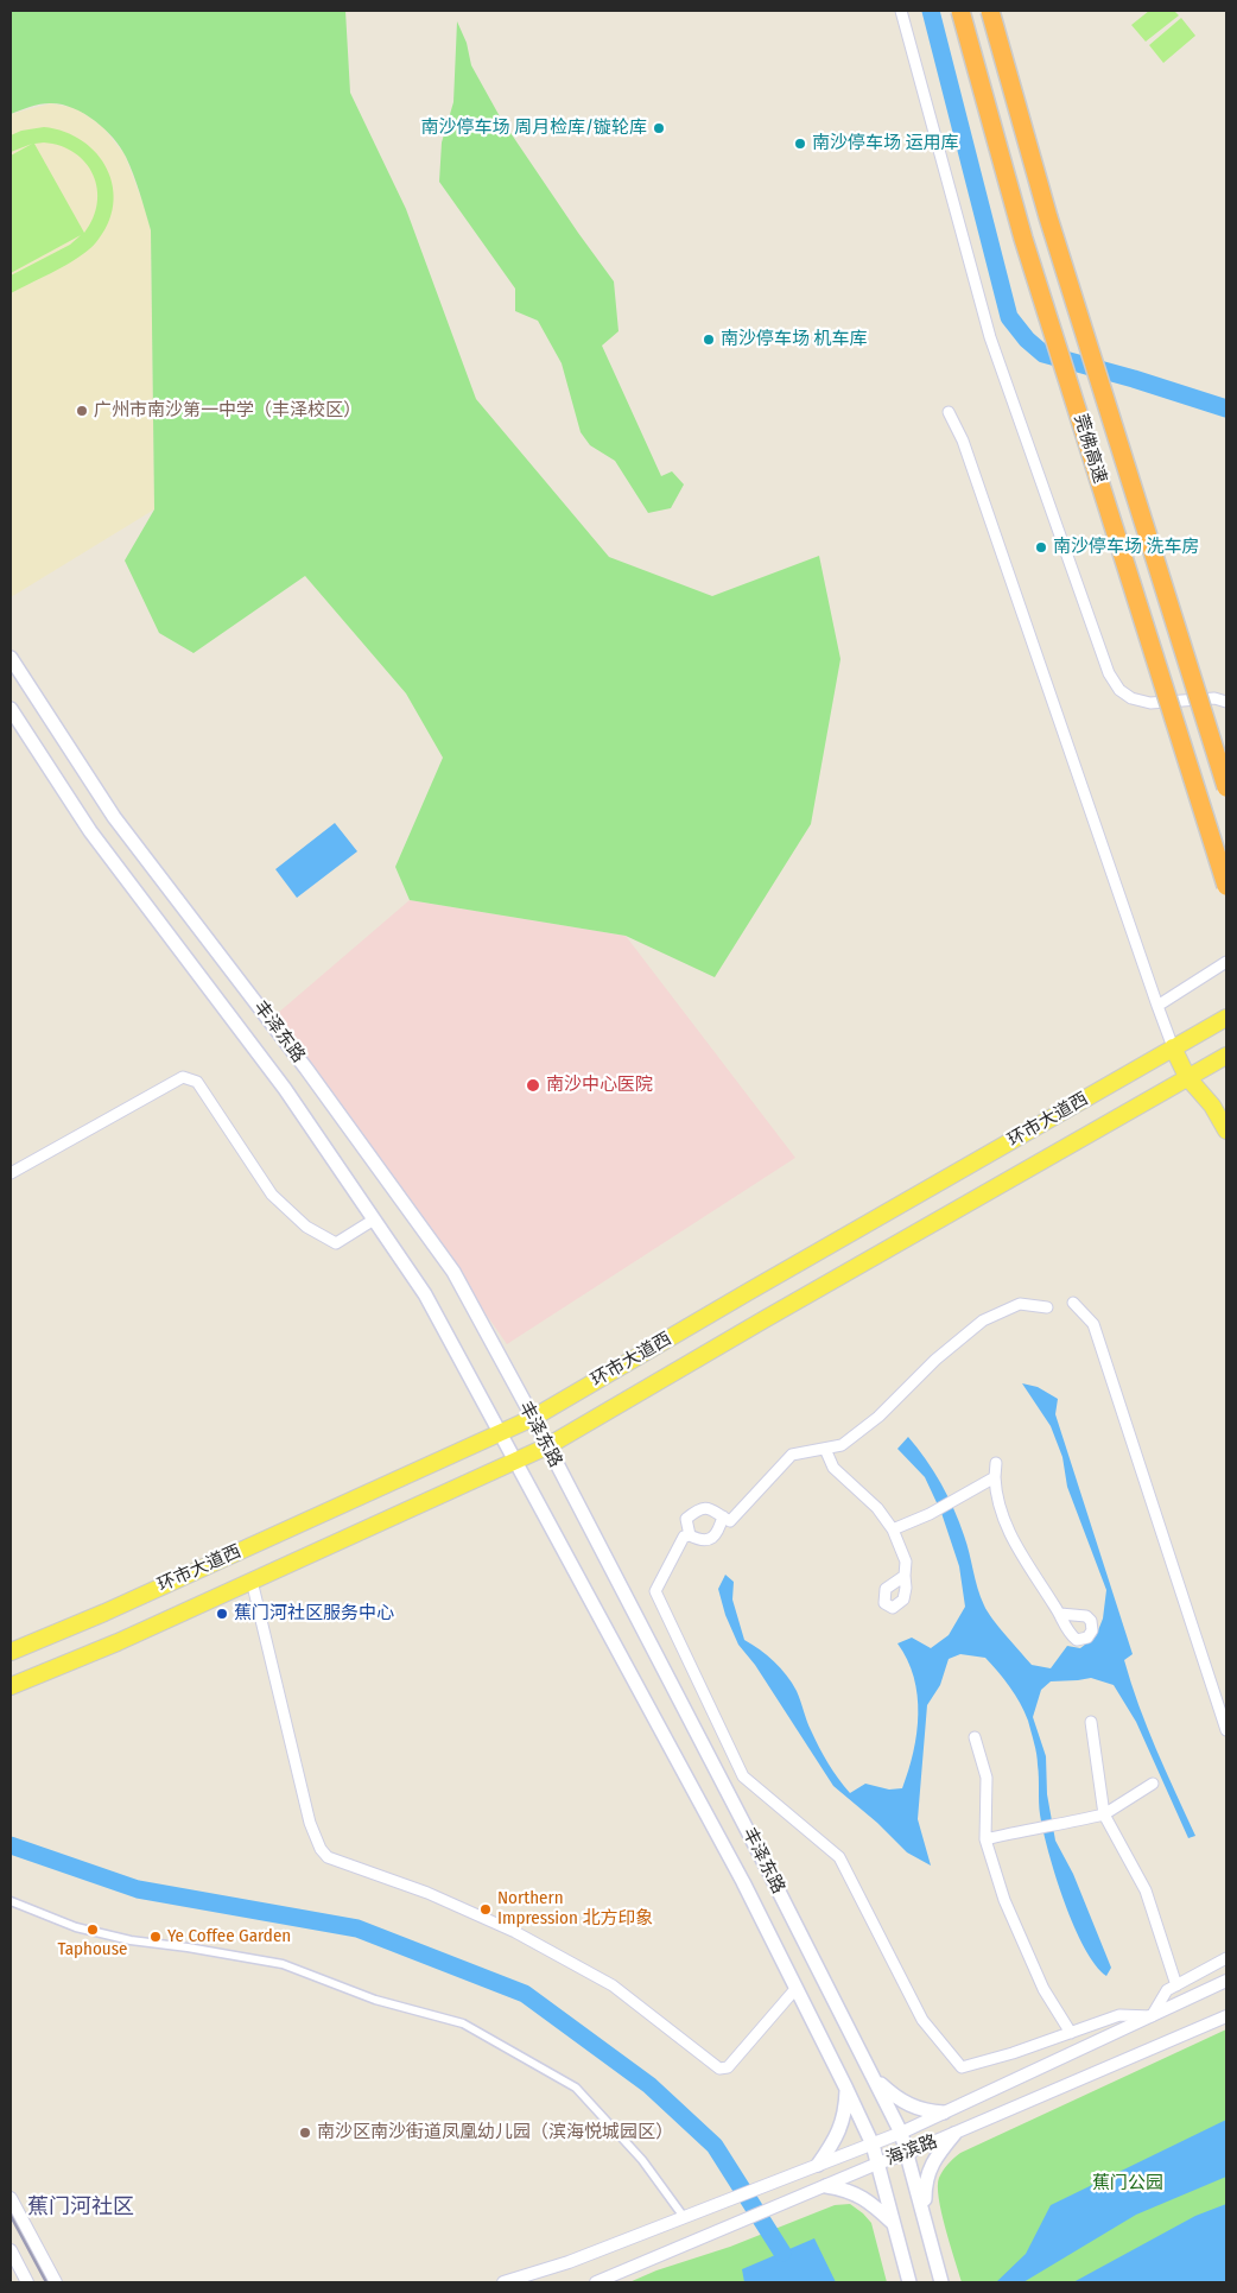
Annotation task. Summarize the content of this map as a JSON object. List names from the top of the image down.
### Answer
{
  "streets": {
    "highway": ["莞佛高速"],
    "main road": ["丰泽东路", "环市大道西"],
    "street": ["海滨路"]
  },
  "crossings": [
    ["丰泽东路", "环市大道西"],
    ["丰泽东路", "海滨路"]
  ],
  "districts": ["蕉门河社区"],
  "parks": ["蕉门公园"],
  "places": [
    "南沙停车场 周月检库/镟轮库",
    "南沙停车场 运用库",
    "南沙停车场 机车库",
    "广州市南沙第一中学（丰泽校区）",
    "南沙停车场 洗车房",
    "南沙中心医院",
    "蕉门河社区服务中心",
    "Northern Impression 北方印象",
    "Taphouse",
    "Ye Coffee Garden",
    "南沙区南沙街道凤凰幼儿园（滨海悦城园区）"
  ]
}
